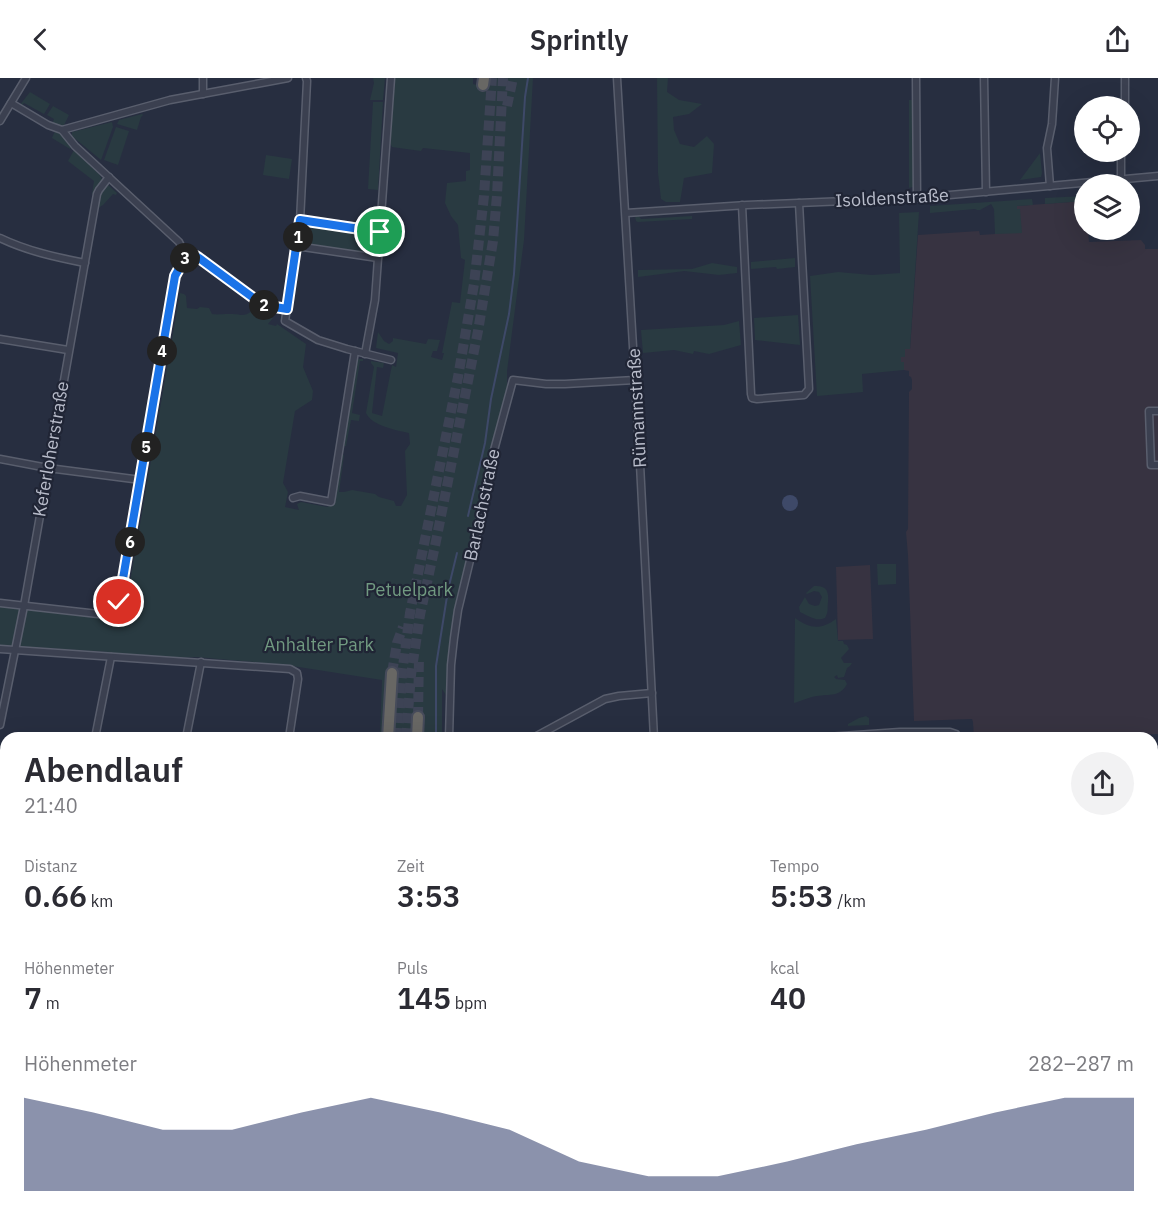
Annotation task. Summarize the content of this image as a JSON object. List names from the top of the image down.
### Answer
{
  "streets": {
    "street": [
      "Isoldenstraße",
      "Rümannstraße",
      "Keferloherstraße",
      "Barlachstraße"
    ]
  },
  "crossings": [
    ["Isoldenstraße", "Rümannstraße"],
    ["Rümannstraße", "Barlachstraße"]
  ],
  "parks": ["Petuelpark", "Anhalter Park"],
  "page": {
    "header": "Sprintly",
    "pins": [
      "1",
      "3",
      "2",
      "4",
      "5",
      "6"
    ],
    "heading": ["Abendlauf", "21:40"],
    "stats": [
      ["Distanz", "0.66 km"],
      ["Zeit", "3:53"],
      ["Tempo", "5:53 /km"],
      ["Höhenmeter", "7 m"],
      ["Puls", "145 bpm"],
      ["kcal", "40"]
    ],
    "chart": ["Höhenmeter", "282–287 m"]
  }
}
